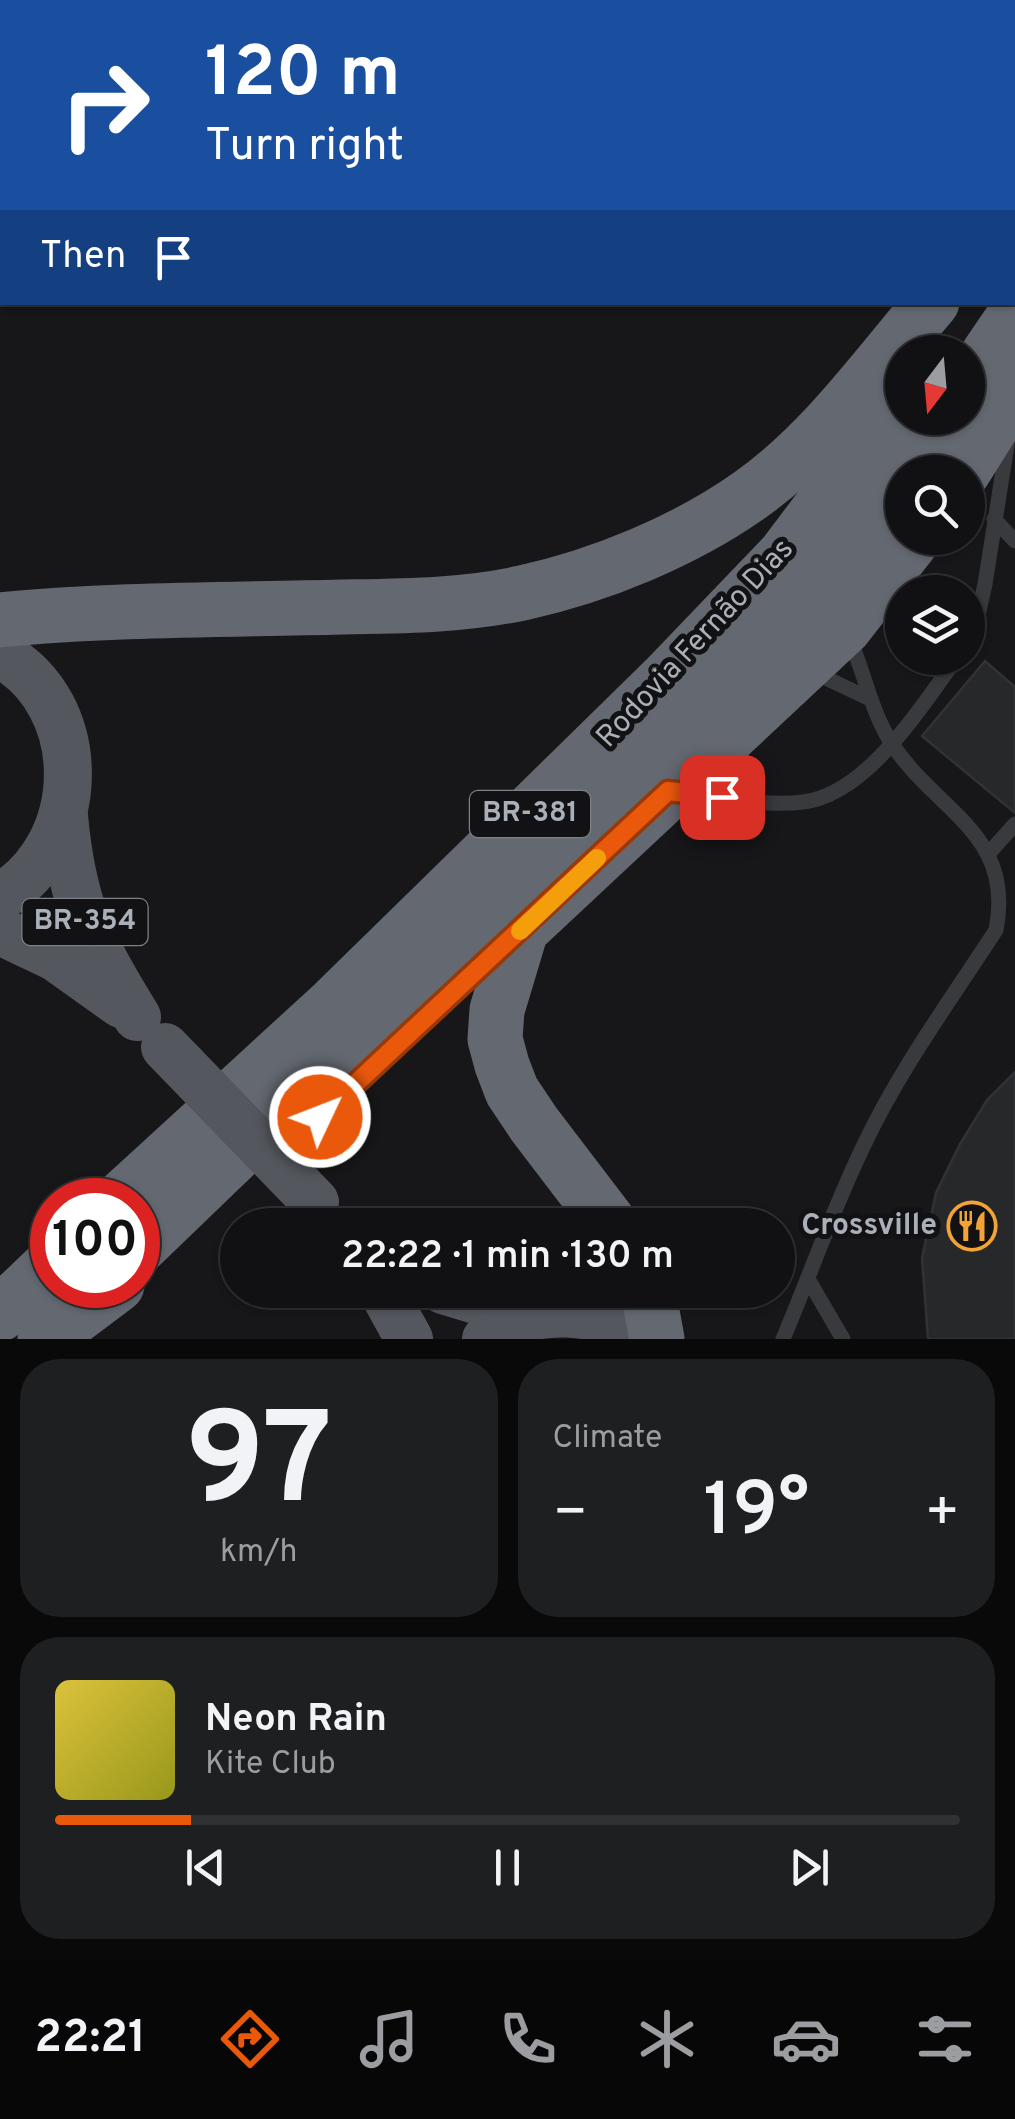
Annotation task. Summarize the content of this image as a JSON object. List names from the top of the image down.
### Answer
{
  "streets": {
    "highway": ["Rodovia Fernão Dias", "BR-381"],
    "main road": ["BR-354"]
  },
  "places": {
    "restaurant": ["Crossville"]
  },
  "north": "bottom",
  "page": {
    "turn": ["120 m", "Turn right"],
    "then": "Then",
    "limit": "100",
    "trip": "22:22 · 1 min · 130 m",
    "tile": [
      ["97", "km/h"],
      "Climate"
    ],
    "heat": ["−", "19°", "+"],
    "song": ["Neon Rain", "Kite Club"],
    "tabs": "22:21"
  }
}
